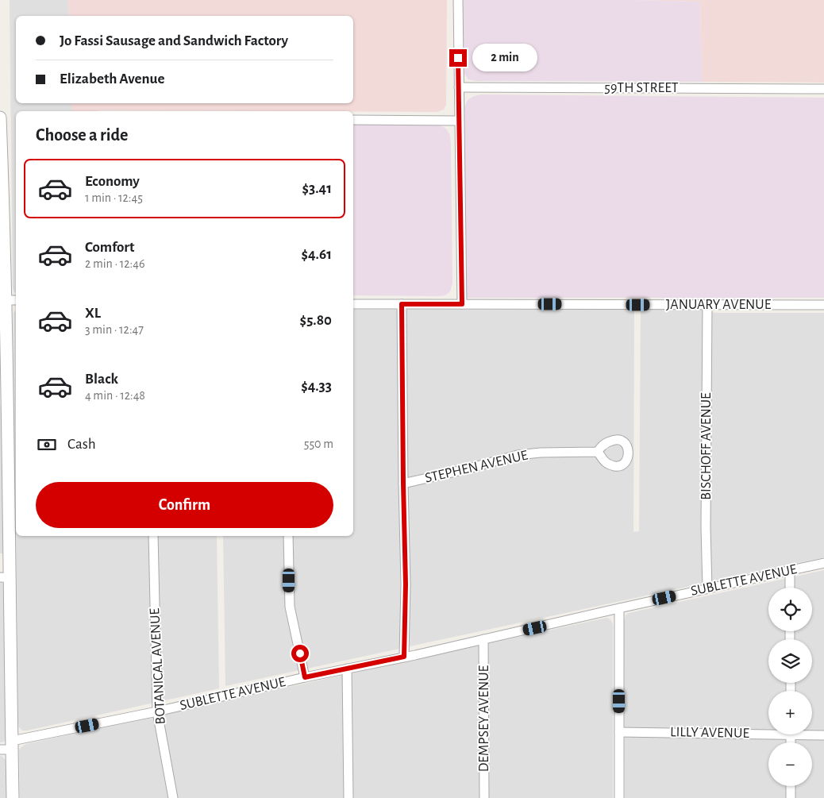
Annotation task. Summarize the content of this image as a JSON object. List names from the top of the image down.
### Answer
{
  "streets": {
    "street": [
      "59TH STREET",
      "JANUARY AVENUE",
      "BISCHOFF AVENUE",
      "STEPHEN AVENUE",
      "SUBLETTE AVENUE",
      "BOTANICAL AVENUE",
      "DEMPSEY AVENUE",
      "LILLY AVENUE"
    ]
  },
  "crossings": [
    ["JANUARY AVENUE", "BISCHOFF AVENUE"],
    ["BISCHOFF AVENUE", "SUBLETTE AVENUE"],
    ["SUBLETTE AVENUE", "BOTANICAL AVENUE"],
    ["SUBLETTE AVENUE", "DEMPSEY AVENUE"]
  ],
  "page": {
    "banner": ["Jo Fassi Sausage and Sandwich Factory", "Elizabeth Avenue"],
    "bubble": "2 min",
    "heading": "Choose a ride",
    "list": [
      {
        "name": "Economy",
        "note": "1 min · 12:45",
        "value": "$3.41"
      },
      {
        "name": "Comfort",
        "note": "2 min · 12:46",
        "value": "$4.61"
      },
      {
        "name": "XL",
        "note": "3 min · 12:47",
        "value": "$5.80"
      },
      {
        "name": "Black",
        "note": "4 min · 12:48",
        "value": "$4.33"
      }
    ],
    "pay": ["Cash", "550 m"],
    "buttons": "Confirm",
    "map_buttons": ["+", "−"]
  }
}
